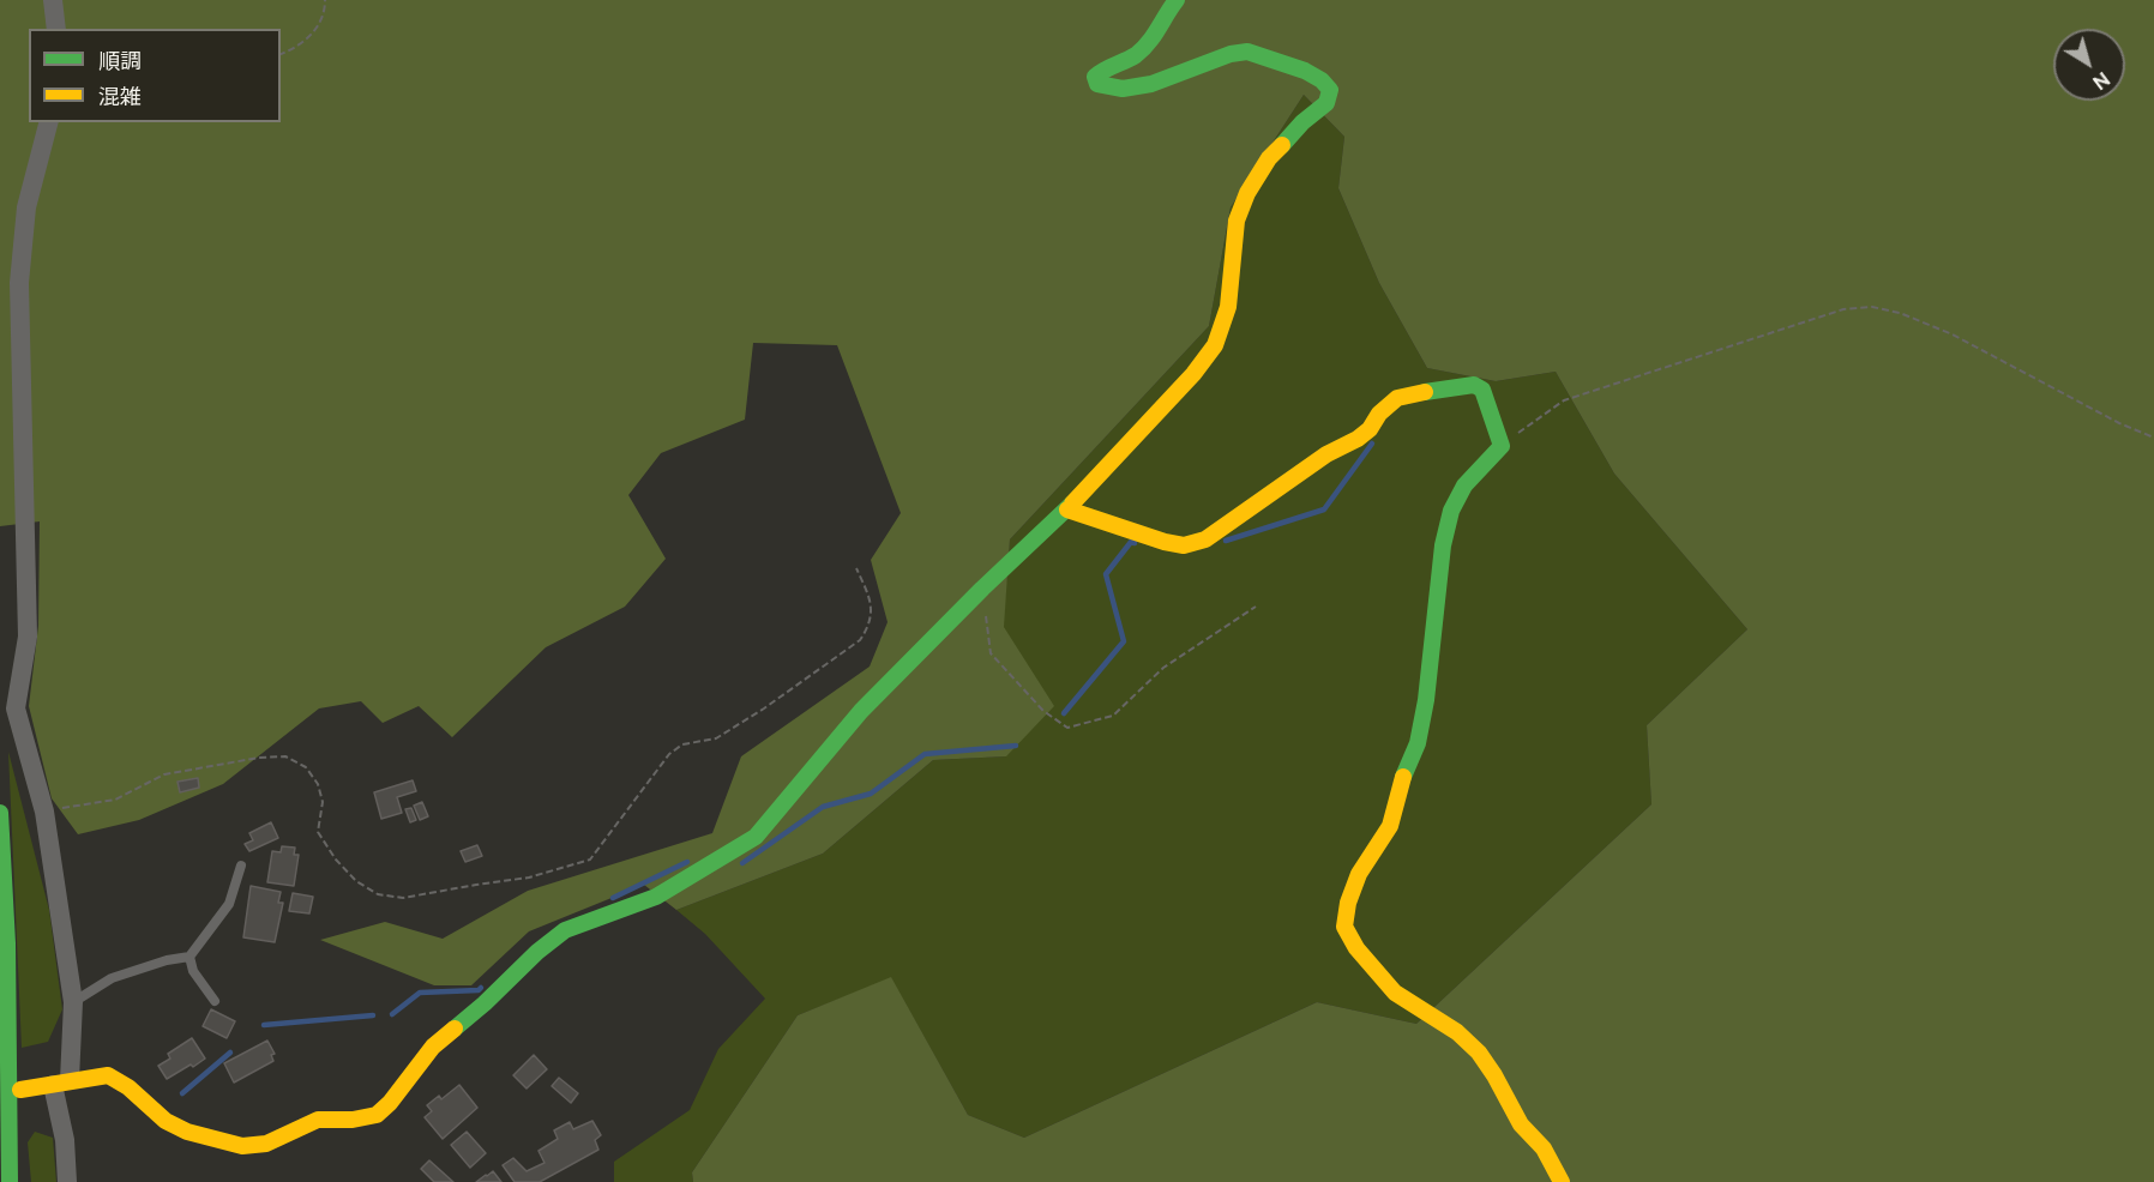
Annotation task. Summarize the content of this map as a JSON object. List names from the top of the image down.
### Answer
{
  "legend": ["順調", "混雑"],
  "north": "bottom right"
}
